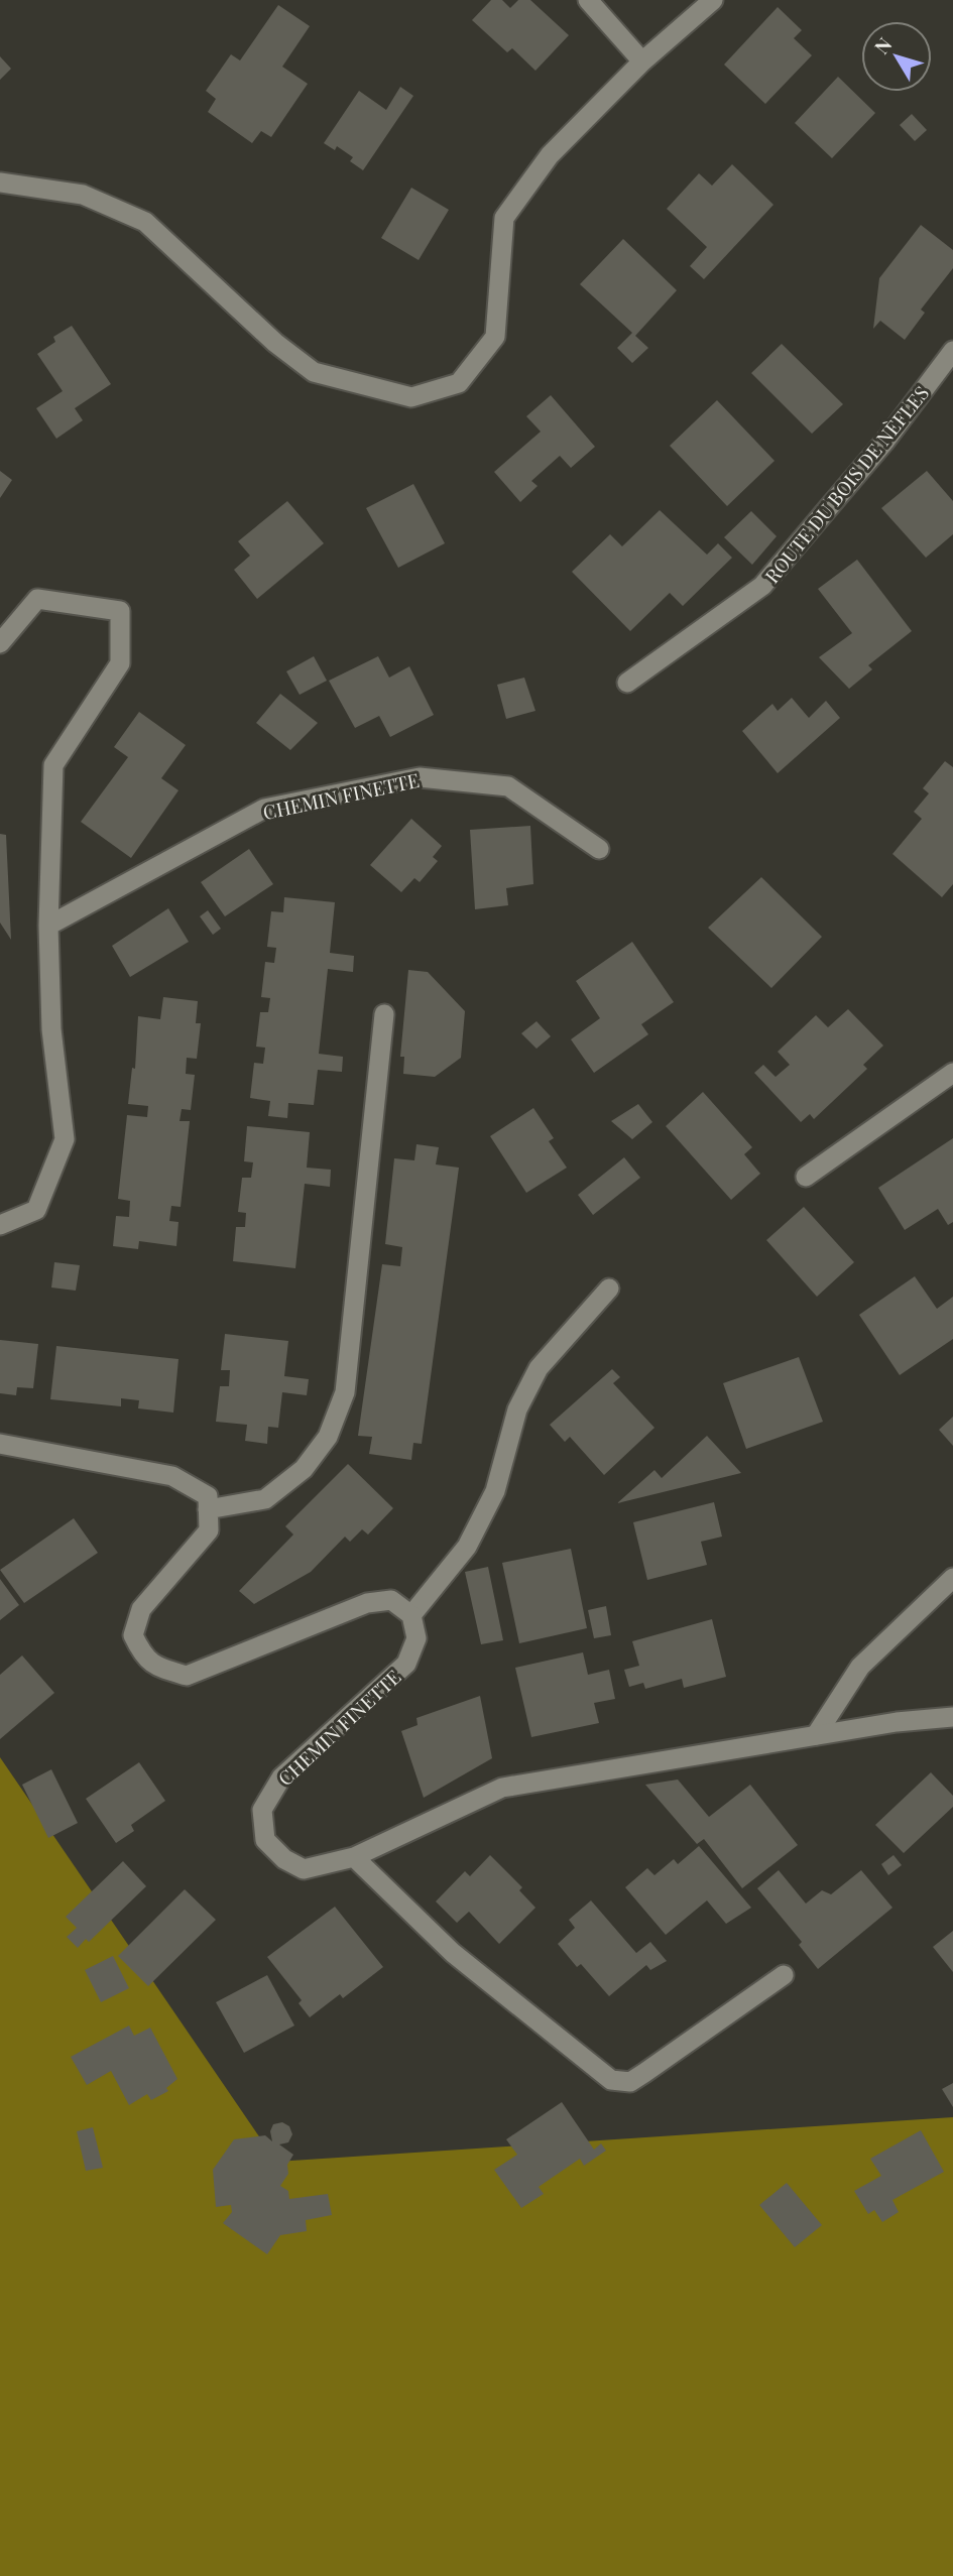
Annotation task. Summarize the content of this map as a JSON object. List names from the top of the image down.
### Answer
{
  "streets": {
    "street": ["ROUTE DU BOIS DE NÈFLES", "CHEMIN FINETTE"]
  },
  "north": "top left"
}
